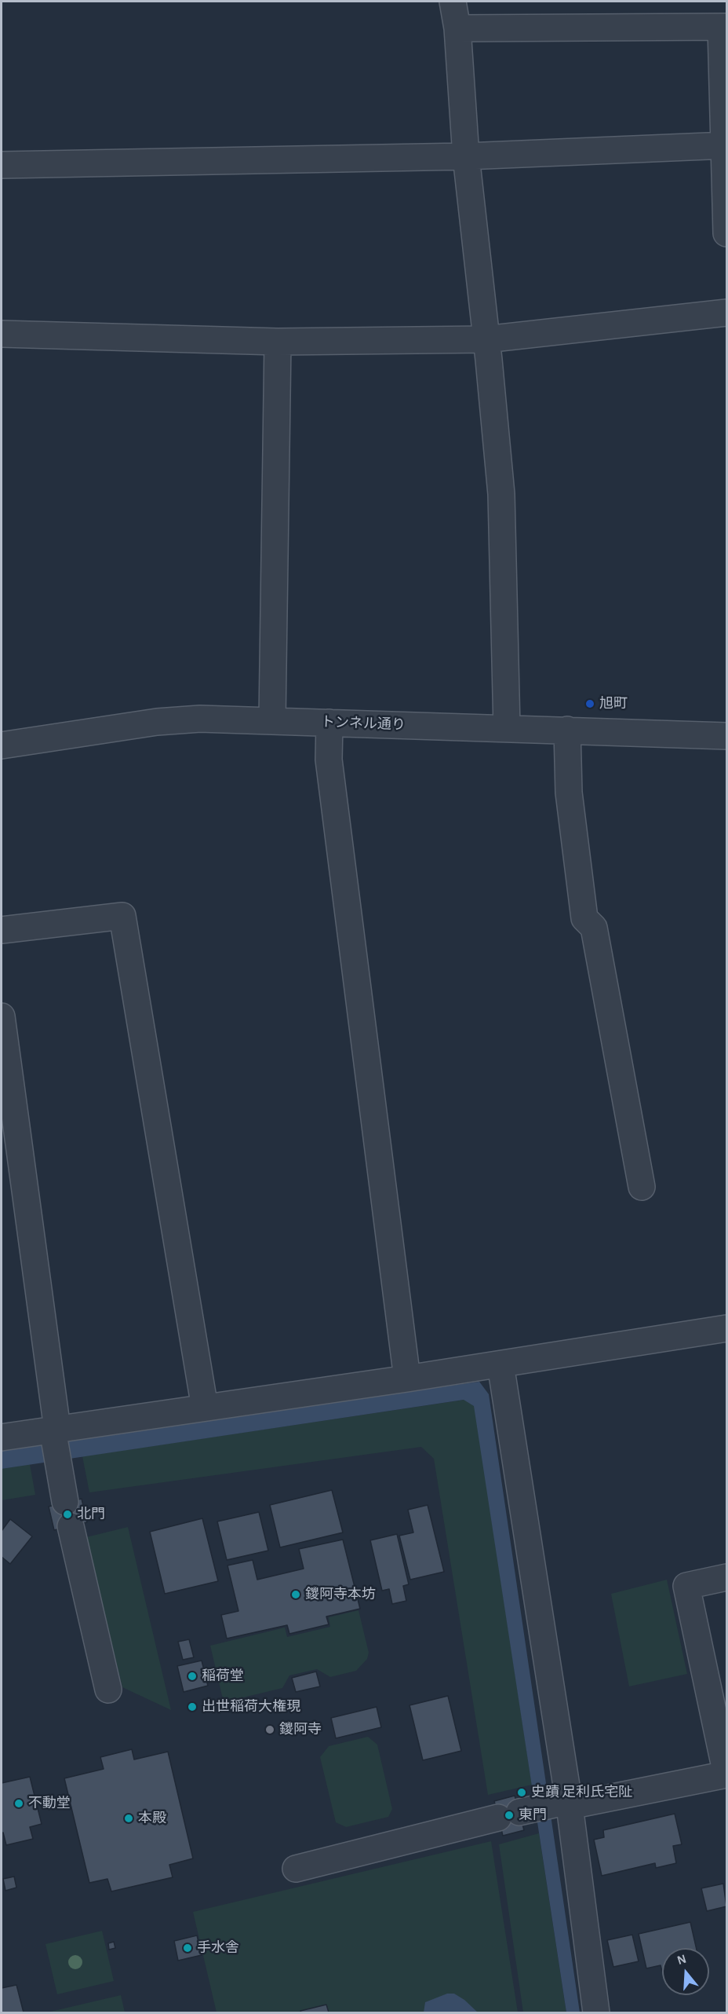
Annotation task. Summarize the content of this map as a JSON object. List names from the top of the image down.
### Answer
{
  "streets": {
    "street": ["トンネル通り"]
  },
  "places": [
    "旭町",
    "北門",
    "鑁阿寺本坊",
    "稲荷堂",
    "出世稲荷大権現",
    "鑁阿寺",
    "史蹟 足利氏宅阯",
    "不動堂",
    "東門",
    "本殿",
    "手水舎"
  ],
  "north": "top"
}
